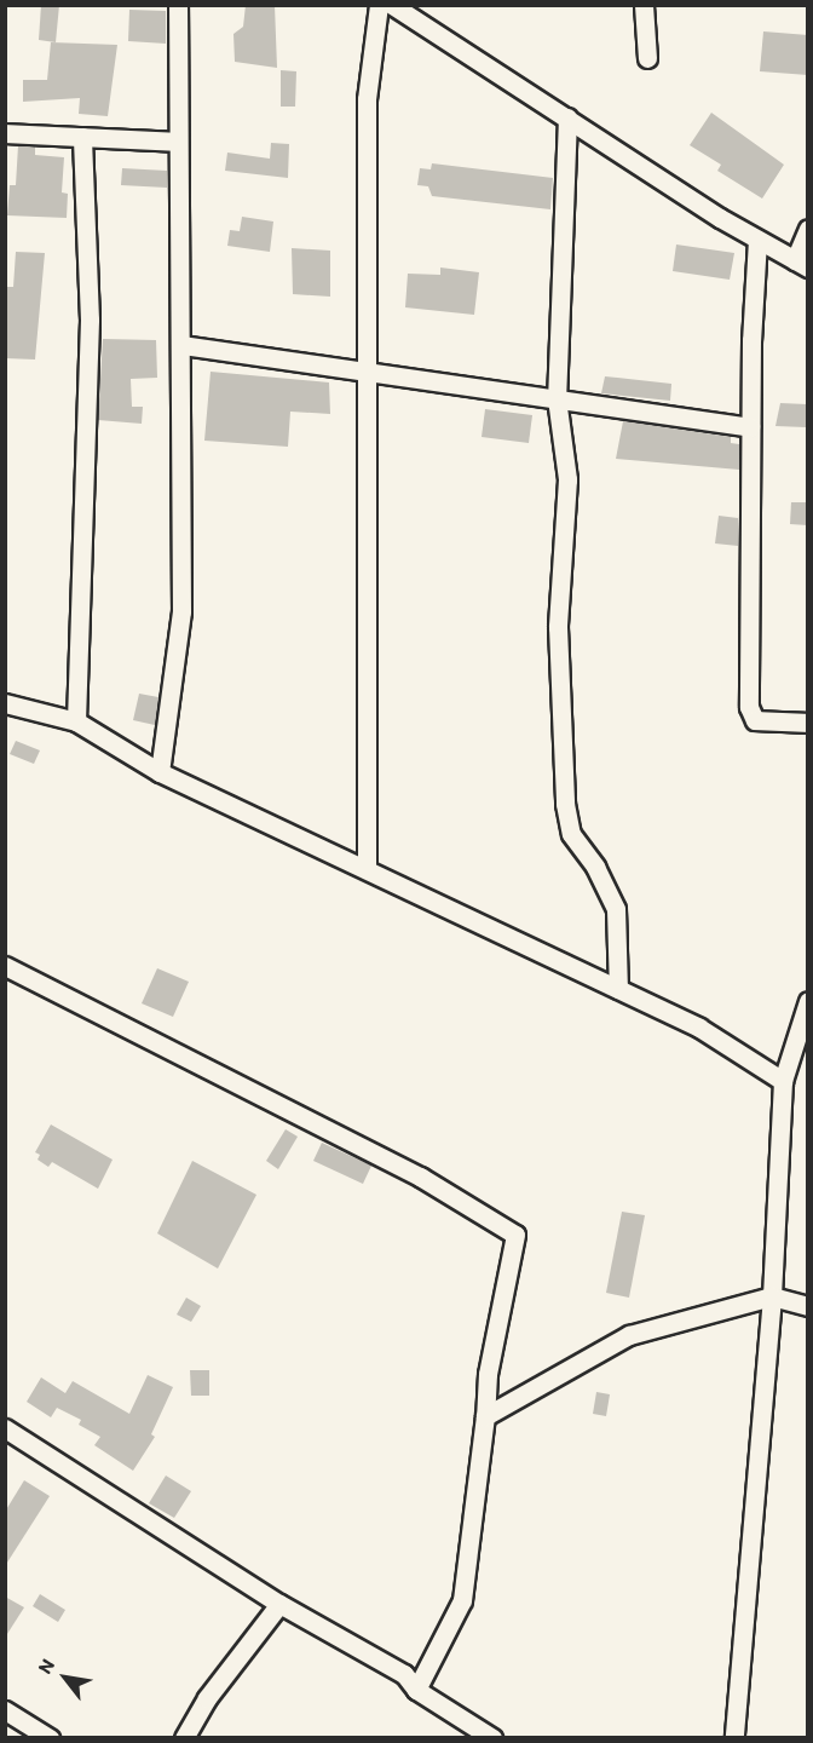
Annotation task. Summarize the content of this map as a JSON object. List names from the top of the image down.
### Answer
{
  "north": "top left"
}
